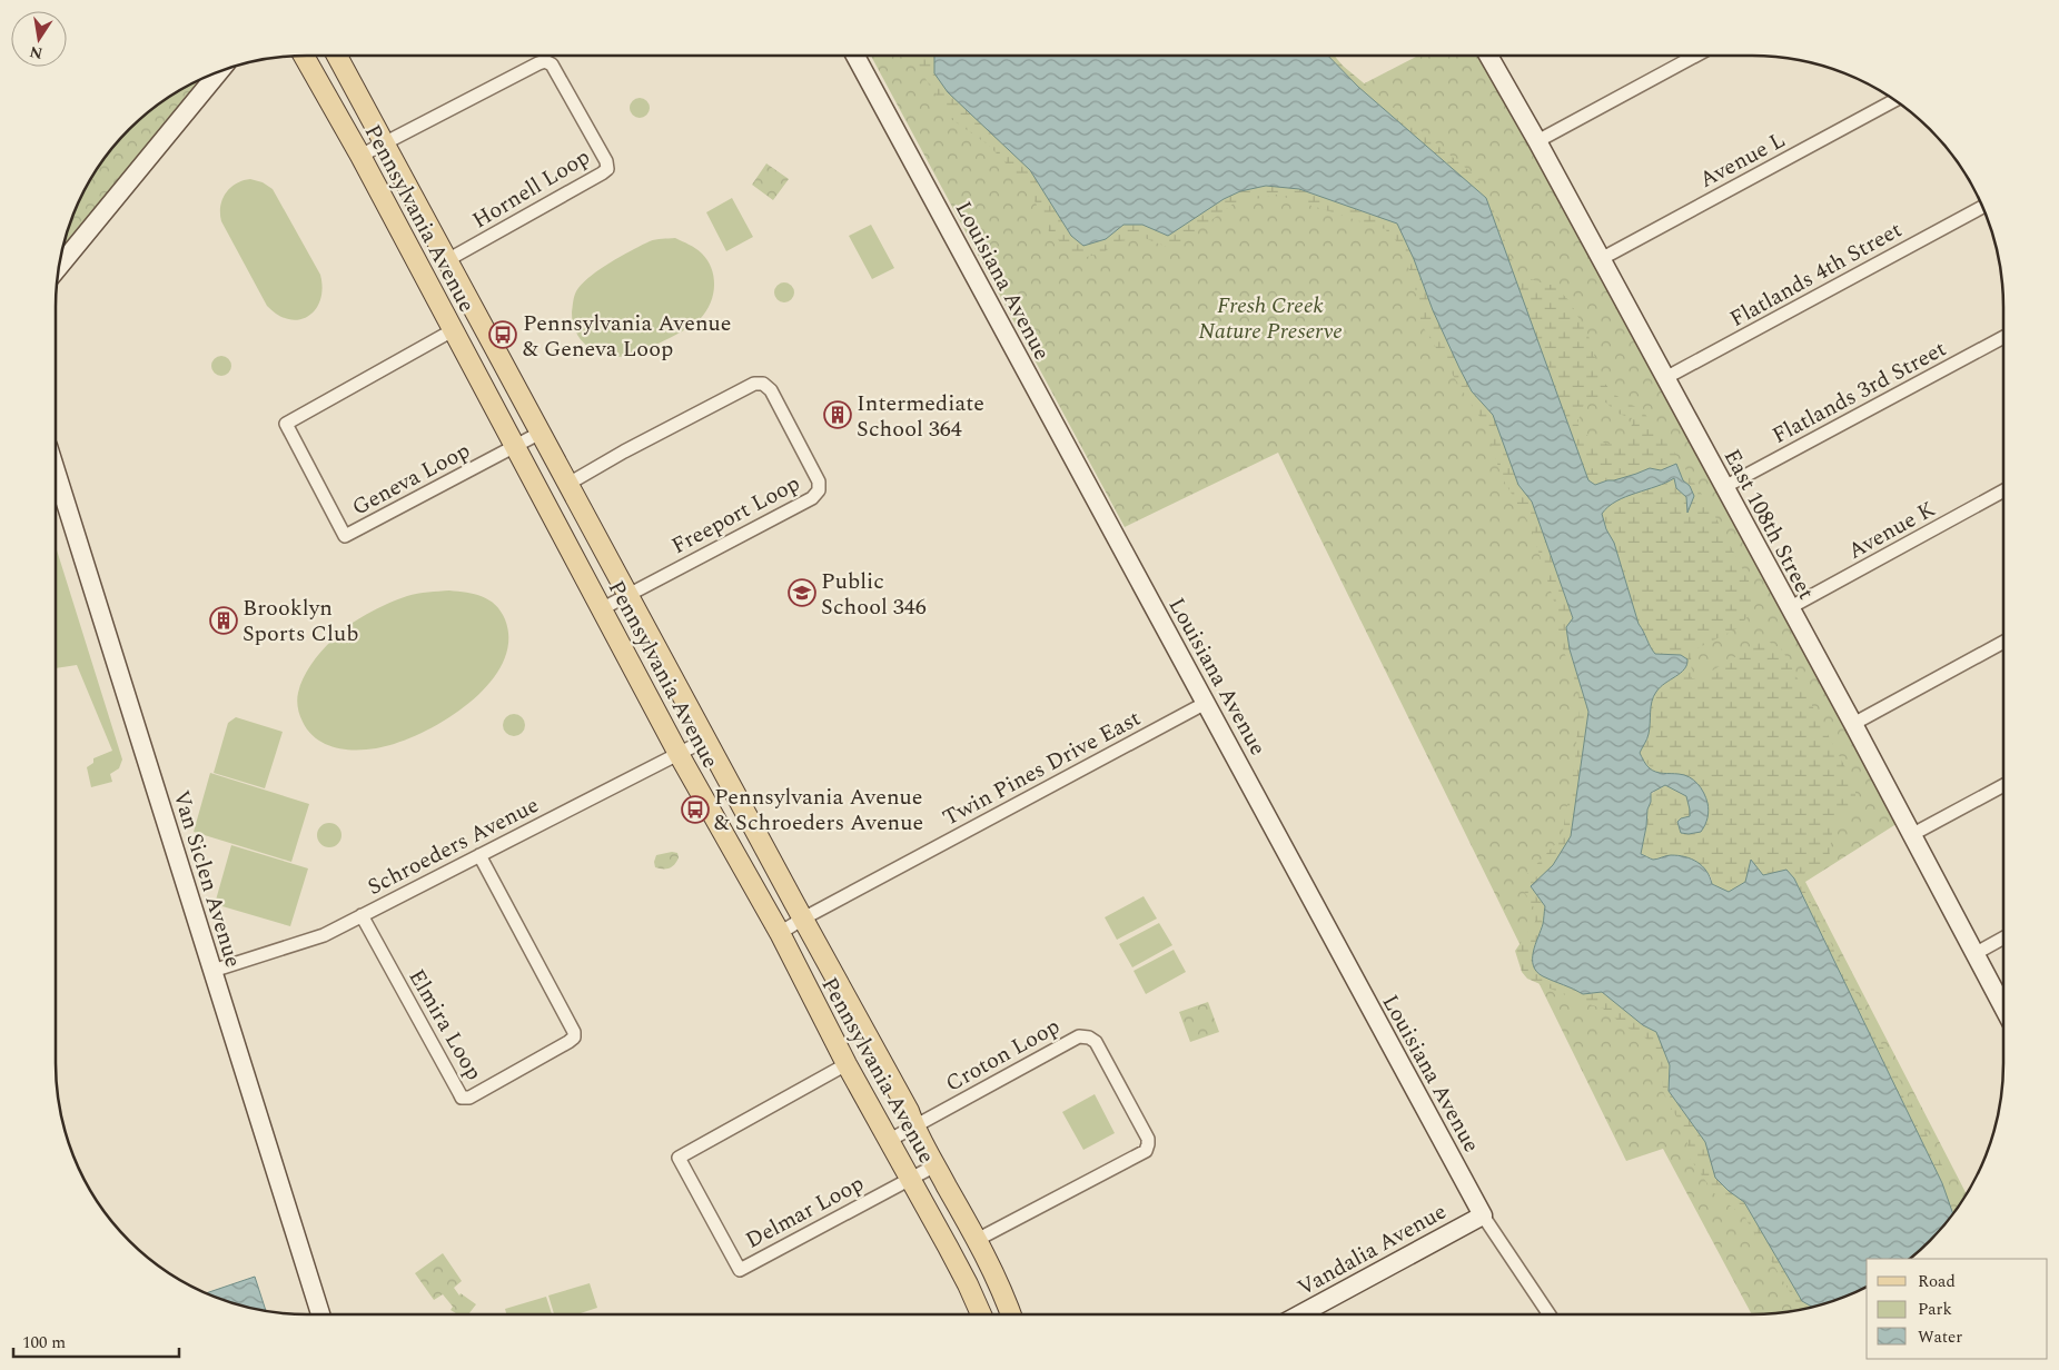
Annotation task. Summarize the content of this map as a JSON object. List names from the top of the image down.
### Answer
{
  "streets": {
    "main road": ["Pennsylvania Avenue"],
    "street": [
      "Avenue L",
      "Hornell Loop",
      "Flatlands 4th Street",
      "Louisiana Avenue",
      "Flatlands 3rd Street",
      "Geneva Loop",
      "Freeport Loop",
      "East 108th Street",
      "Avenue K",
      "Twin Pines Drive East",
      "Schroeders Avenue",
      "Van Siclen Avenue",
      "Elmira Loop",
      "Croton Loop",
      "Delmar Loop",
      "Vandalia Avenue"
    ]
  },
  "crossings": [
    ["Avenue L", "East 108th Street"],
    ["Hornell Loop", "Pennsylvania Avenue"],
    ["Pennsylvania Avenue", "Geneva Loop"],
    ["Pennsylvania Avenue", "Freeport Loop"],
    ["Pennsylvania Avenue", "Twin Pines Drive East"],
    ["Pennsylvania Avenue", "Schroeders Avenue"],
    ["Pennsylvania Avenue", "Croton Loop"],
    ["Pennsylvania Avenue", "Delmar Loop"],
    ["Flatlands 4th Street", "East 108th Street"],
    ["Louisiana Avenue", "Twin Pines Drive East"],
    ["Louisiana Avenue", "Vandalia Avenue"],
    ["Flatlands 3rd Street", "East 108th Street"],
    ["East 108th Street", "Avenue K"],
    ["Schroeders Avenue", "Van Siclen Avenue"],
    ["Schroeders Avenue", "Elmira Loop"]
  ],
  "parks": ["Fresh Creek Nature Preserve"],
  "places": {
    "bus stop": ["Pennsylvania Avenue & Geneva Loop", "Pennsylvania Avenue & Schroeders Avenue"],
    "building": ["Intermediate School 364", "Brooklyn Sports Club"],
    "school or university": ["Public School 346"]
  },
  "legend": ["Road", "Park", "Water"],
  "scale_bar": "100 m",
  "north": "bottom"
}
